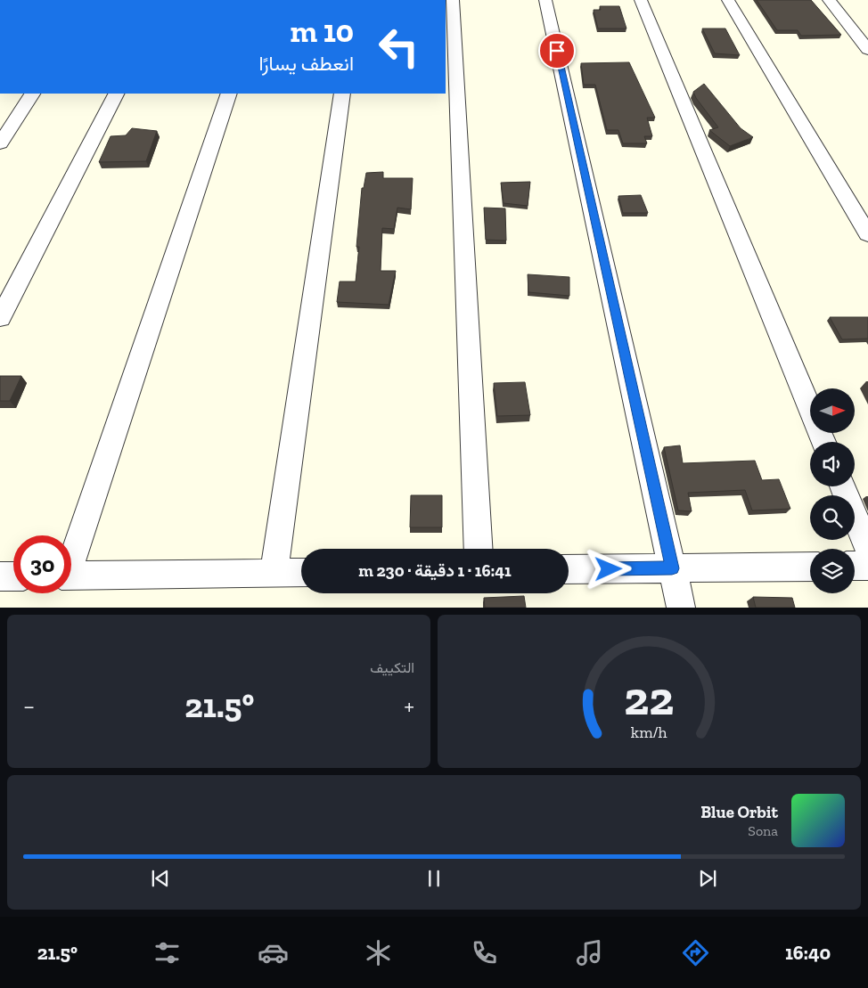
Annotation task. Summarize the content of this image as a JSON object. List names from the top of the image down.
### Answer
{
  "north": "right",
  "page": {
    "turn": ["10 m", "انعطف يسارًا"],
    "limit": "30",
    "trip": "16:41 · 1 دقيقة · 230 m",
    "tile": "التكييف",
    "heat": ["−", "21.5°", "+"],
    "song": ["Blue Orbit", "Sona"],
    "tabs": ["16:40", "21.5°"],
    "gauge": ["22", "km/h"]
  }
}
